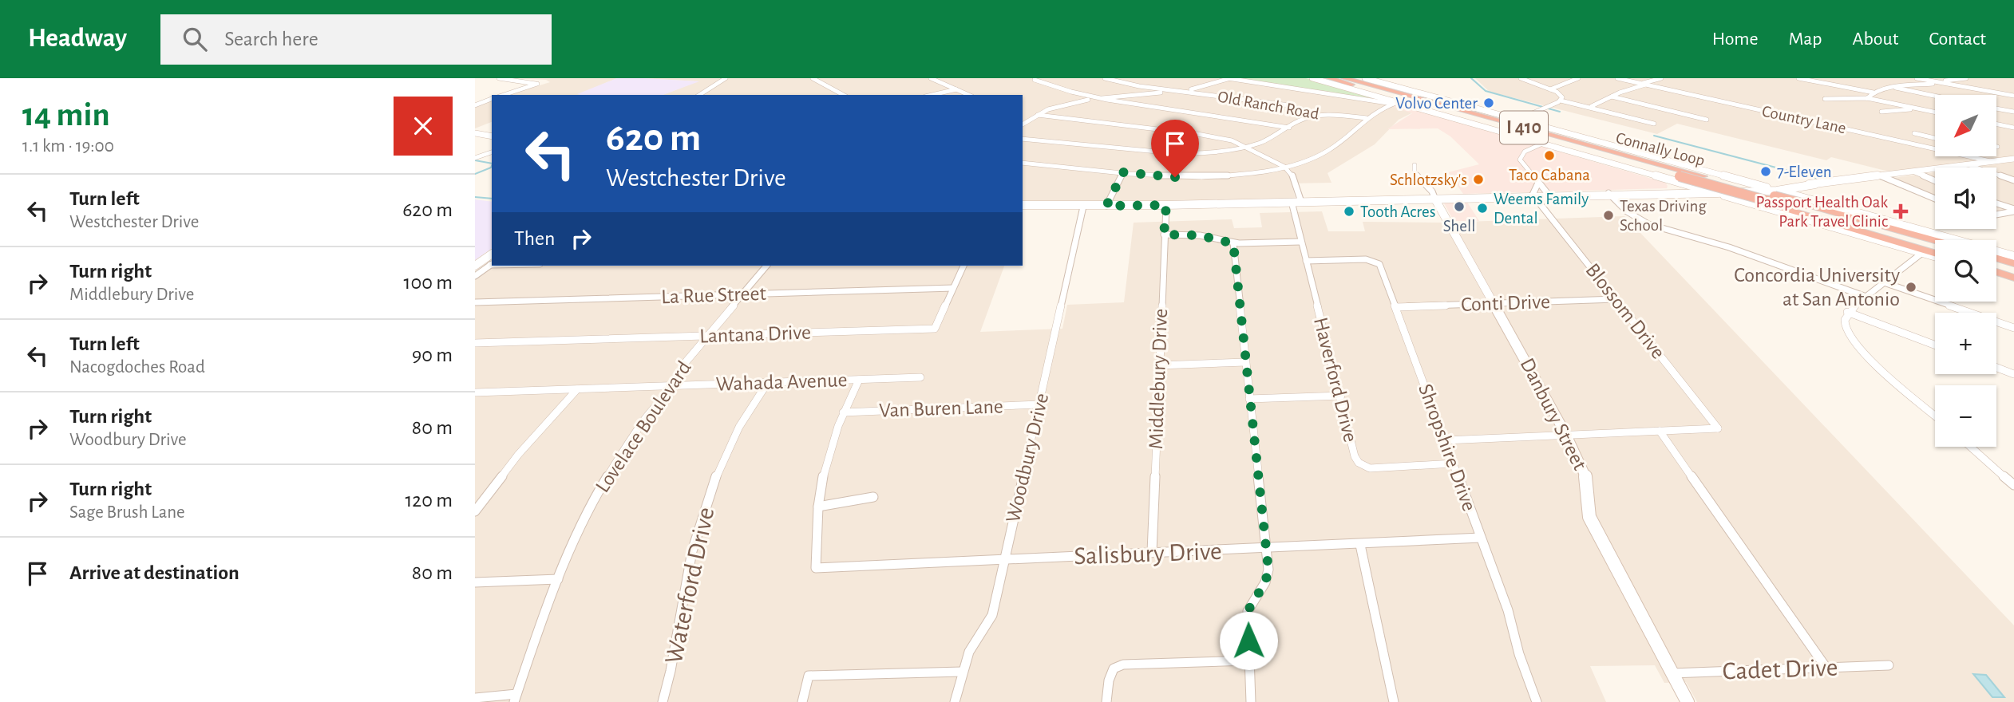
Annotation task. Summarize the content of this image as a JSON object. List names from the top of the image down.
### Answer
{
  "streets": {
    "highway": ["I 410", "Connally Loop"],
    "main road": ["Danbury Street"],
    "street": [
      "Old Ranch Road",
      "Country Lane",
      "La Rue Street",
      "Conti Drive",
      "Blossom Drive",
      "Lantana Drive",
      "Middlebury Drive",
      "Haverford Drive",
      "Wahada Avenue",
      "Van Buren Lane",
      "Lovelace Boulevard",
      "Shropshire Drive",
      "Woodbury Drive",
      "Salisbury Drive",
      "Waterford Drive",
      "Cadet Drive"
    ]
  },
  "crossings": [
    ["La Rue Street", "Lantana Drive"],
    ["La Rue Street", "Lovelace Boulevard"],
    ["Conti Drive", "Blossom Drive"],
    ["Conti Drive", "Danbury Street"],
    ["Conti Drive", "Shropshire Drive"],
    ["Lantana Drive", "Lovelace Boulevard"],
    ["Middlebury Drive", "Salisbury Drive"],
    ["Haverford Drive", "Shropshire Drive"],
    ["Wahada Avenue", "Lovelace Boulevard"],
    ["Wahada Avenue", "Waterford Drive"],
    ["Van Buren Lane", "Woodbury Drive"],
    ["Danbury Street", "Cadet Drive"],
    ["Shropshire Drive", "Salisbury Drive"],
    ["Woodbury Drive", "Salisbury Drive"]
  ],
  "places": {
    "other": [
      "Volvo Center",
      "Taco Cabana",
      "7-Eleven",
      "Schlotzsky's",
      "Shell",
      "Weems Family Dental",
      "Tooth Acres",
      "Texas Driving School",
      "Concordia University at San Antonio"
    ],
    "health": ["Passport Health Oak Park Travel Clinic"]
  },
  "north": "bottom left",
  "page": {
    "header": "Headway",
    "search": "Search here",
    "nav": [
      "Home",
      "Map",
      "About",
      "Contact"
    ],
    "heading": ["14 min", "1.1 km · 19:00"],
    "map_buttons": ["+", "−"],
    "turn": ["620 m", "Westchester Drive"],
    "list": [
      {
        "name": "Turn left",
        "note": "Westchester Drive",
        "value": "620 m"
      },
      {
        "name": "Turn right",
        "note": "Middlebury Drive",
        "value": "100 m"
      },
      {
        "name": "Turn left",
        "note": "Nacogdoches Road",
        "value": "90 m"
      },
      {
        "name": "Turn right",
        "note": "Woodbury Drive",
        "value": "80 m"
      },
      {
        "name": "Turn right",
        "note": "Sage Brush Lane",
        "value": "120 m"
      },
      {
        "name": "Arrive at destination",
        "value": "80 m"
      }
    ],
    "then": "Then"
  }
}
